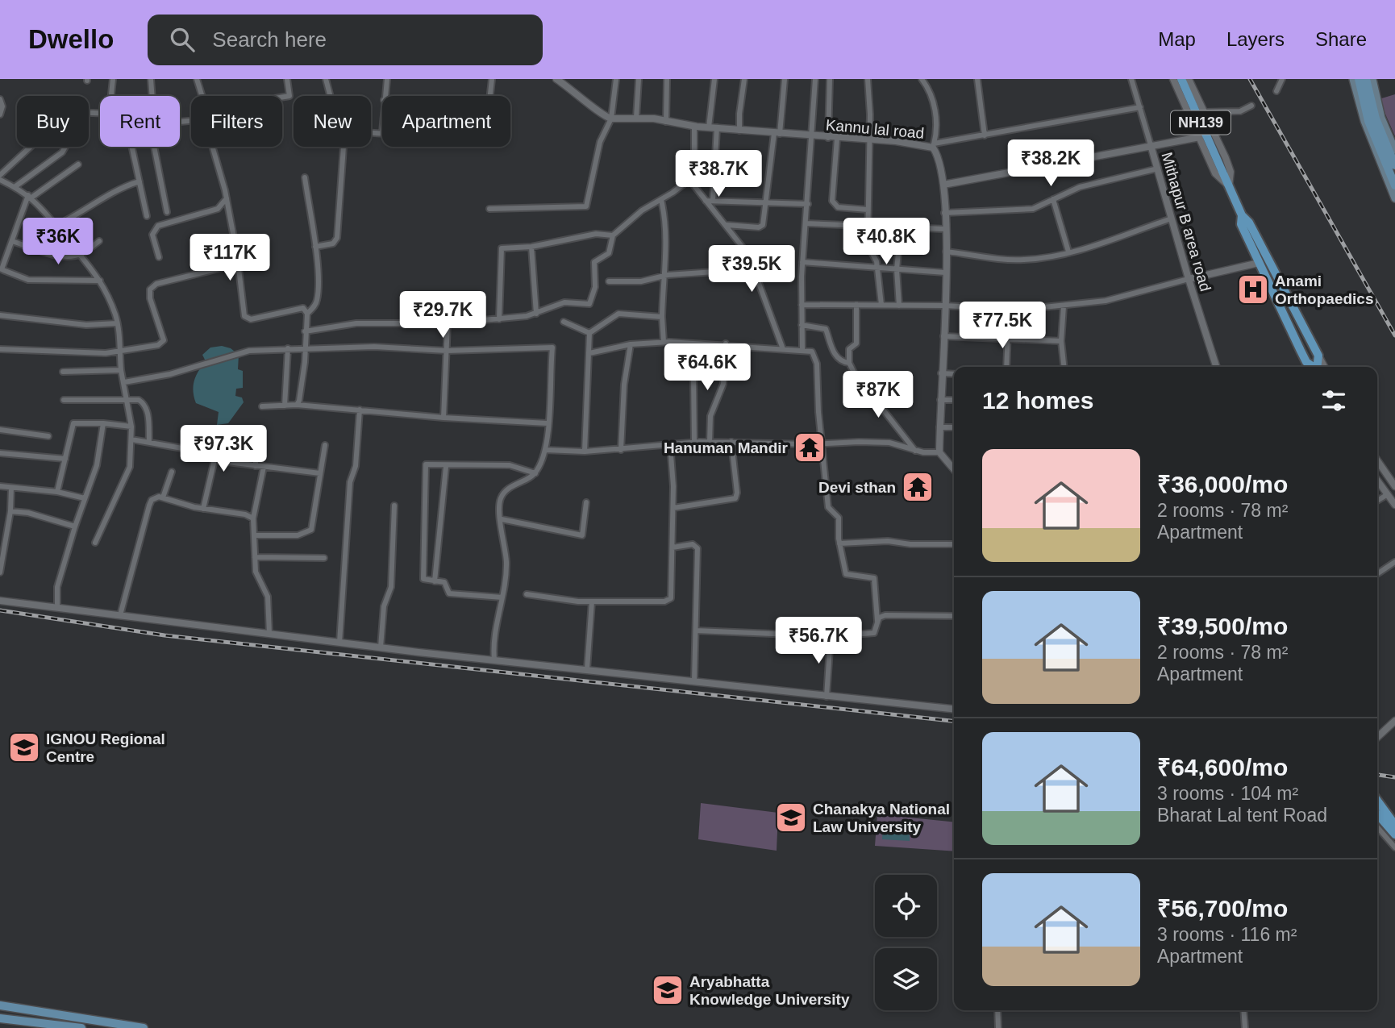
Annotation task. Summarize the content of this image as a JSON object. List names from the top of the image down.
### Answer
{
  "streets": {
    "highway": ["NH139"],
    "street": ["Kannu lal road", "Mithapur B area road"]
  },
  "places": {
    "hospital": ["Anami Orthopaedics"],
    "temple": ["Hanuman Mandir", "Devi sthan"],
    "school or university": ["IGNOU Regional Centre", "Chanakya National Law University", "Aryabhatta Knowledge University"]
  },
  "page": {
    "header": "Dwello",
    "search": "Search here",
    "nav": ["Map", "Layers", "Share"],
    "chip": [
      "Buy",
      "Rent",
      "Filters",
      "New",
      "Apartment"
    ],
    "price": [
      "₹38.2K",
      "₹38.7K",
      "₹36K",
      "₹40.8K",
      "₹117K",
      "₹39.5K",
      "₹29.7K",
      "₹77.5K",
      "₹64.6K",
      "₹87K",
      "₹97.3K",
      "₹56.7K"
    ],
    "heading": "12 homes",
    "list": [
      {
        "name": "₹36,000/mo",
        "note": "2 rooms · 78 m² · Apartment"
      },
      {
        "name": "₹39,500/mo",
        "note": "2 rooms · 78 m² · Apartment"
      },
      {
        "name": "₹64,600/mo",
        "note": "3 rooms · 104 m² · Bharat Lal tent Road"
      },
      {
        "name": "₹56,700/mo",
        "note": "3 rooms · 116 m² · Apartment"
      }
    ]
  }
}
